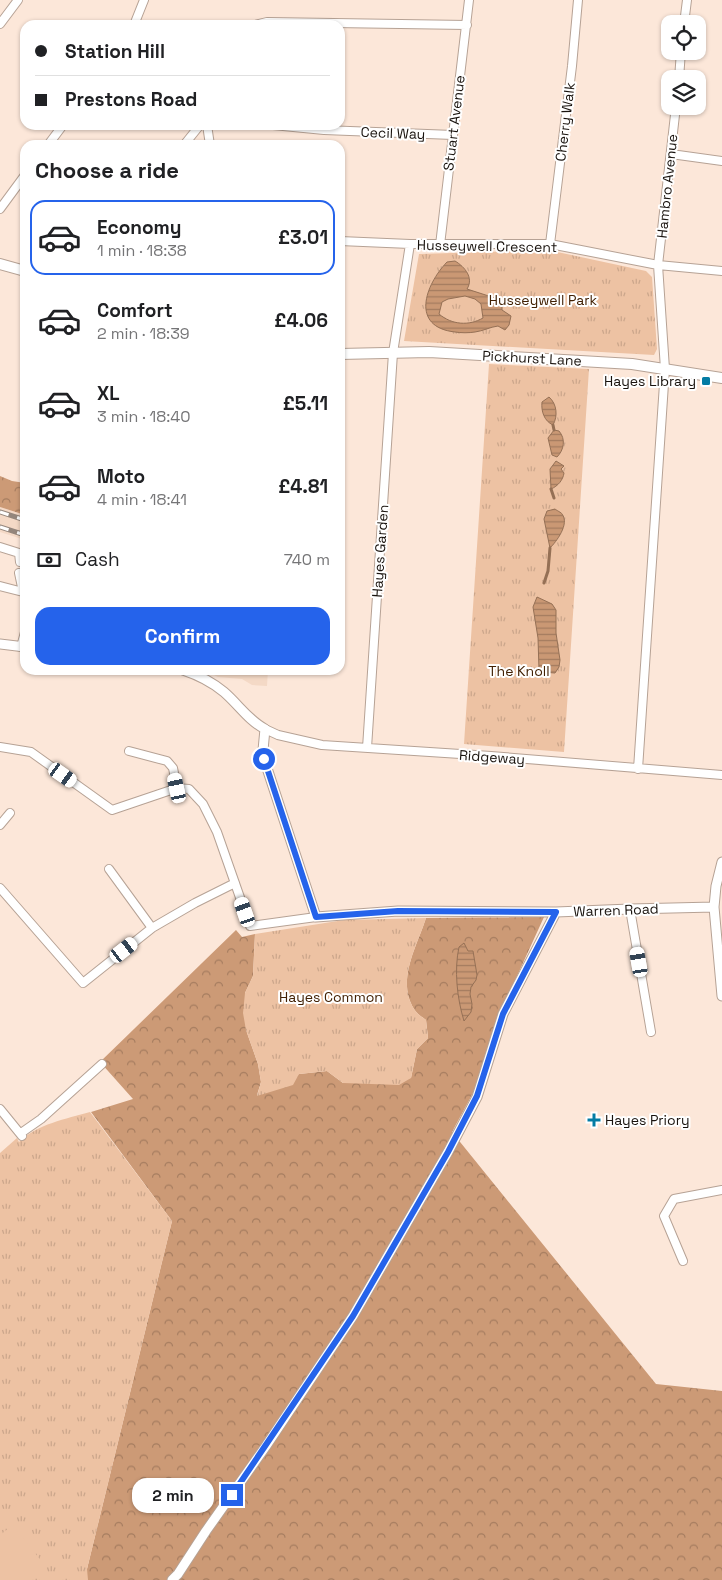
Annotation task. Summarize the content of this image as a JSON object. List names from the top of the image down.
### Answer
{
  "streets": {
    "main road": ["Pickhurst Lane"],
    "street": [
      "Cherry Walk",
      "Stuart Avenue",
      "Cecil Way",
      "Hambro Avenue",
      "Husseywell Crescent",
      "Hayes Garden",
      "Ridgeway",
      "Warren Road"
    ]
  },
  "crossings": [
    ["Cherry Walk", "Husseywell Crescent"],
    ["Stuart Avenue", "Cecil Way"],
    ["Stuart Avenue", "Husseywell Crescent"],
    ["Hambro Avenue", "Husseywell Crescent"],
    ["Husseywell Crescent", "Pickhurst Lane"],
    ["Husseywell Crescent", "Hayes Garden"],
    ["Pickhurst Lane", "Hayes Garden"],
    ["Hayes Garden", "Ridgeway"]
  ],
  "parks": ["Husseywell Park", "The Knoll", "Hayes Common"],
  "places": {
    "transit": ["Hayes Library"],
    "health": ["Hayes Priory"]
  },
  "page": {
    "banner": ["Station Hill", "Prestons Road"],
    "heading": "Choose a ride",
    "list": [
      {
        "name": "Economy",
        "note": "1 min · 18:38",
        "value": "£3.01"
      },
      {
        "name": "Comfort",
        "note": "2 min · 18:39",
        "value": "£4.06"
      },
      {
        "name": "XL",
        "note": "3 min · 18:40",
        "value": "£5.11"
      },
      {
        "name": "Moto",
        "note": "4 min · 18:41",
        "value": "£4.81"
      }
    ],
    "pay": ["Cash", "740 m"],
    "buttons": "Confirm",
    "bubble": "2 min"
  }
}
